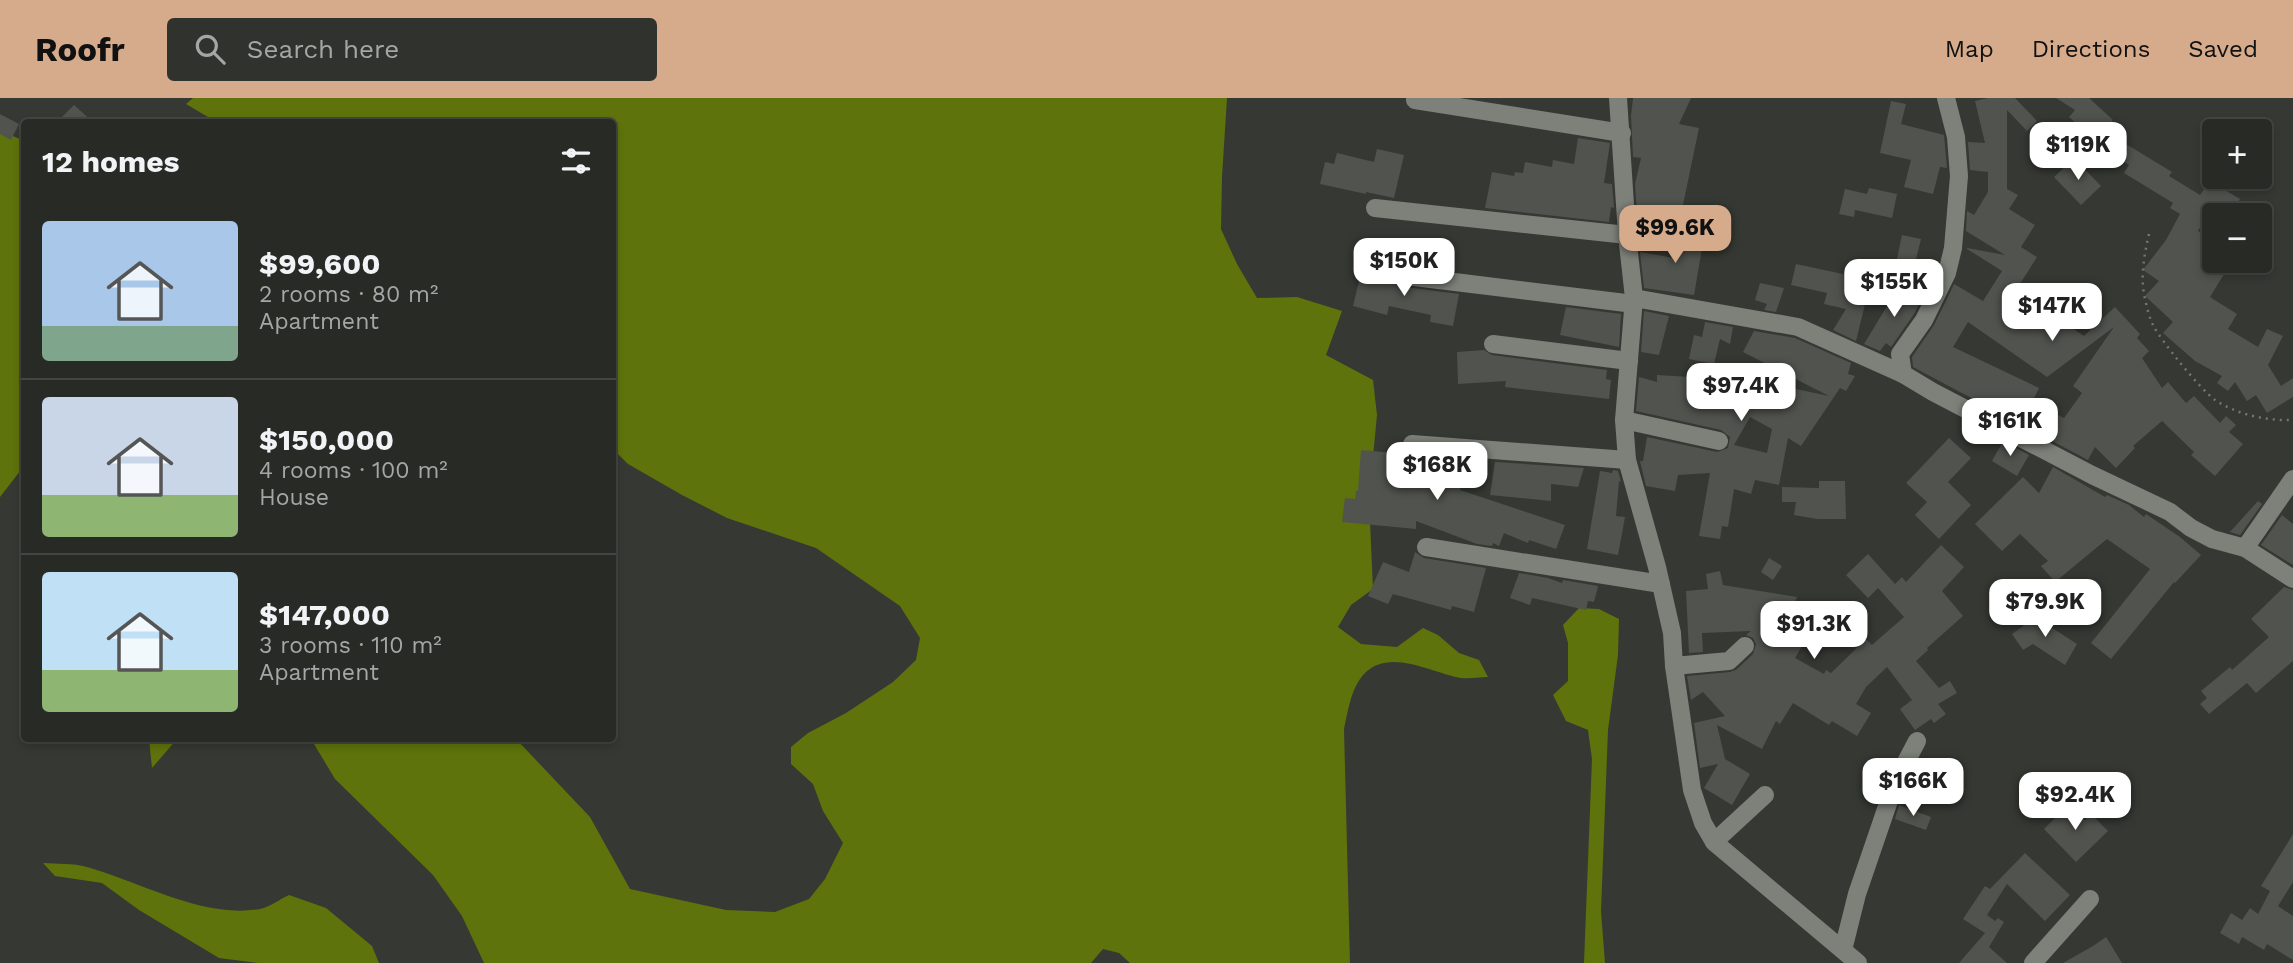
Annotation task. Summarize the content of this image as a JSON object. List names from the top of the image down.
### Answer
{
  "page": {
    "header": "Roofr",
    "search": "Search here",
    "nav": ["Map", "Directions", "Saved"],
    "map_buttons": ["+", "−"],
    "heading": "12 homes",
    "price": [
      "$119K",
      "$99.6K",
      "$150K",
      "$155K",
      "$147K",
      "$97.4K",
      "$161K",
      "$168K",
      "$79.9K",
      "$91.3K",
      "$166K",
      "$92.4K"
    ],
    "list": [
      {
        "name": "$99,600",
        "note": "2 rooms · 80 m² · Apartment"
      },
      {
        "name": "$150,000",
        "note": "4 rooms · 100 m² · House"
      },
      {
        "name": "$147,000",
        "note": "3 rooms · 110 m² · Apartment"
      }
    ]
  }
}
